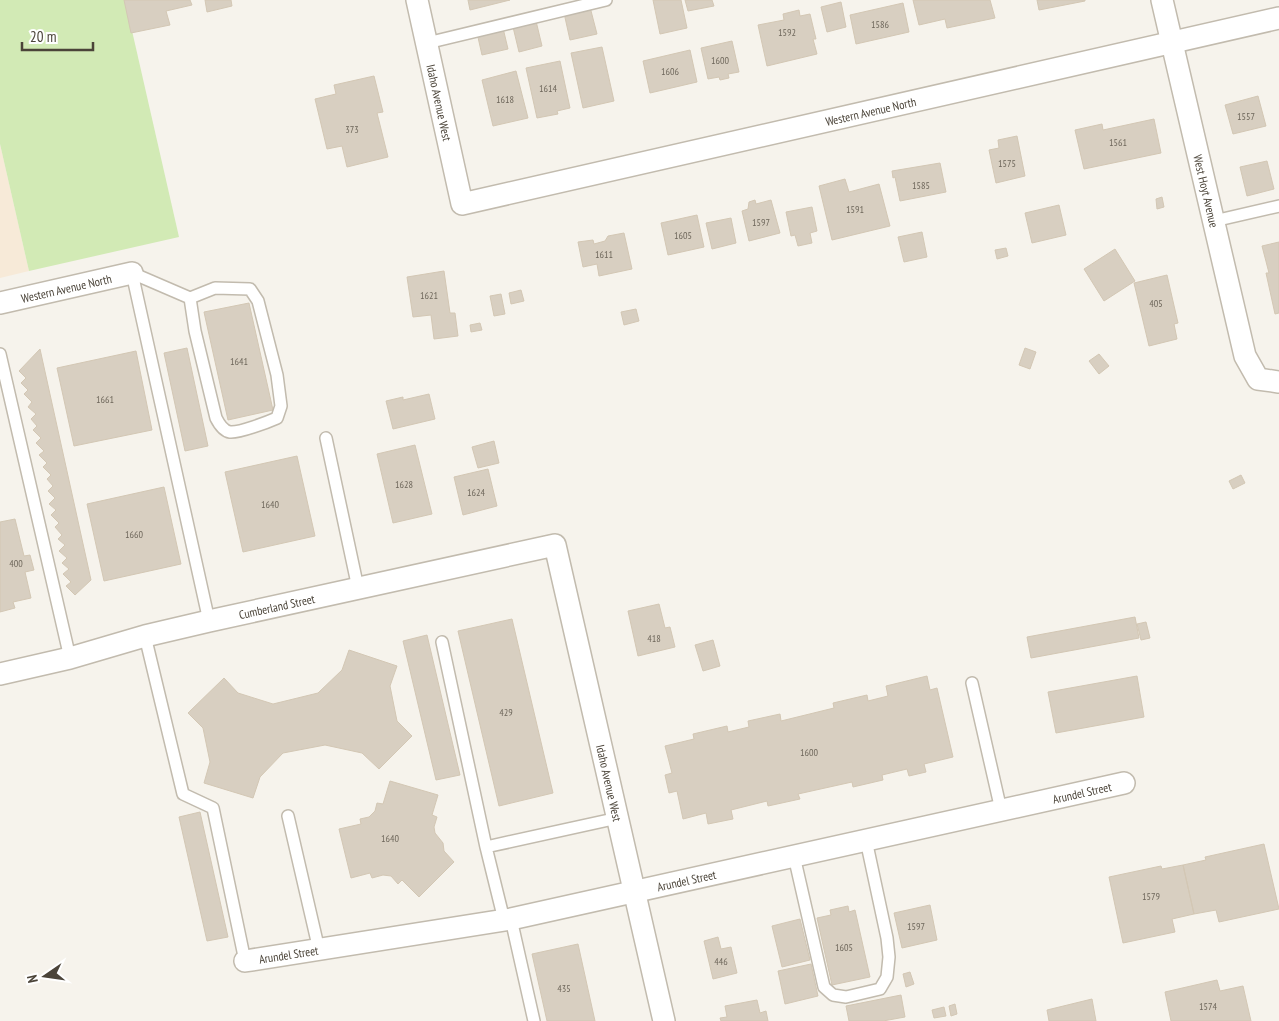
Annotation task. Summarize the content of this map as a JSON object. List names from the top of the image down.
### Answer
{
  "streets": {
    "street": [
      "Idaho Avenue West",
      "Western Avenue North",
      "West Hoyt Avenue",
      "Cumberland Street",
      "Arundel Street"
    ]
  },
  "crossings": [
    ["Idaho Avenue West", "Western Avenue North"],
    ["Idaho Avenue West", "Cumberland Street"],
    ["Idaho Avenue West", "Arundel Street"],
    ["Western Avenue North", "West Hoyt Avenue"]
  ],
  "house_numbers": [
    "1586",
    "1592",
    "1600",
    "1606",
    "1614",
    "1618",
    "1557",
    "373",
    "1561",
    "1575",
    "1585",
    "1591",
    "1597",
    "1605",
    "1611",
    "1621",
    "405",
    "1641",
    "1661",
    "1628",
    "1624",
    "1640",
    "1660",
    "400",
    "418",
    "429",
    "1600",
    "1640",
    "1579",
    "1597",
    "1605",
    "446",
    "435",
    "1574"
  ],
  "scale_bar": "20 m",
  "north": "left"
}
